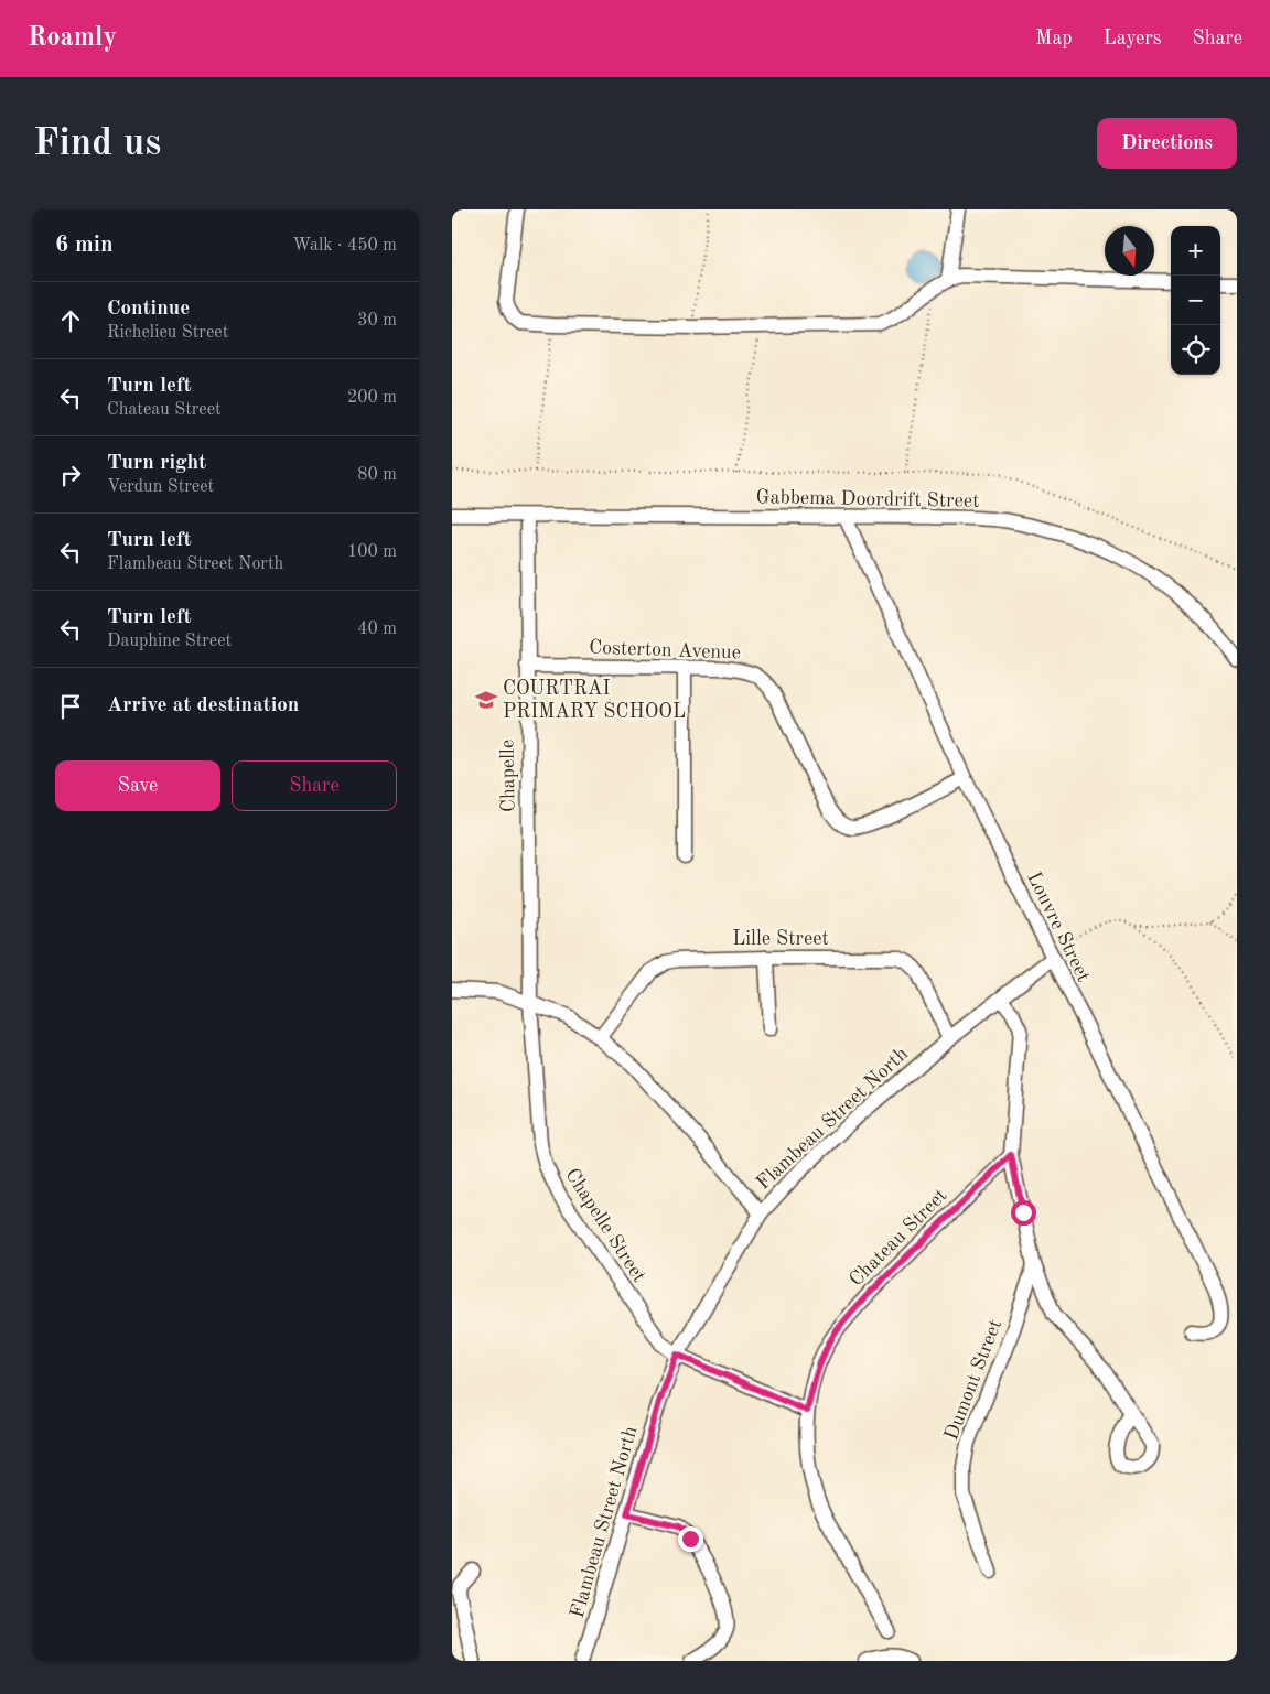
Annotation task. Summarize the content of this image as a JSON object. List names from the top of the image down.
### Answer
{
  "streets": {
    "street": [
      "Gabbema Doordrift Street",
      "Costerton Avenue",
      "Chapelle",
      "Louvre Street",
      "Lille Street",
      "Flambeau Street North",
      "Chapelle Street",
      "Chateau Street",
      "Dumont Street"
    ]
  },
  "crossings": [
    ["Gabbema Doordrift Street", "Chapelle"],
    ["Gabbema Doordrift Street", "Louvre Street"],
    ["Costerton Avenue", "Chapelle"],
    ["Costerton Avenue", "Louvre Street"],
    ["Chapelle", "Chapelle Street"],
    ["Louvre Street", "Flambeau Street North"],
    ["Lille Street", "Flambeau Street North"],
    ["Flambeau Street North", "Chapelle Street"],
    ["Chapelle Street", "Chateau Street"]
  ],
  "places": {
    "school or university": ["COURTRAI PRIMARY SCHOOL"]
  },
  "north": "bottom",
  "page": {
    "header": "Roamly",
    "nav": ["Map", "Layers", "Share"],
    "buttons": [
      "Directions",
      ["Save", "Share"]
    ],
    "title": "Find us",
    "heading": ["6 min", "Walk · 450 m"],
    "map_buttons": ["+", "−"],
    "list": [
      ["Continue", "Richelieu Street", "30 m"],
      ["Turn left", "Chateau Street", "200 m"],
      ["Turn right", "Verdun Street", "80 m"],
      ["Turn left", "Flambeau Street North", "100 m"],
      ["Turn left", "Dauphine Street", "40 m"],
      "Arrive at destination"
    ]
  }
}
